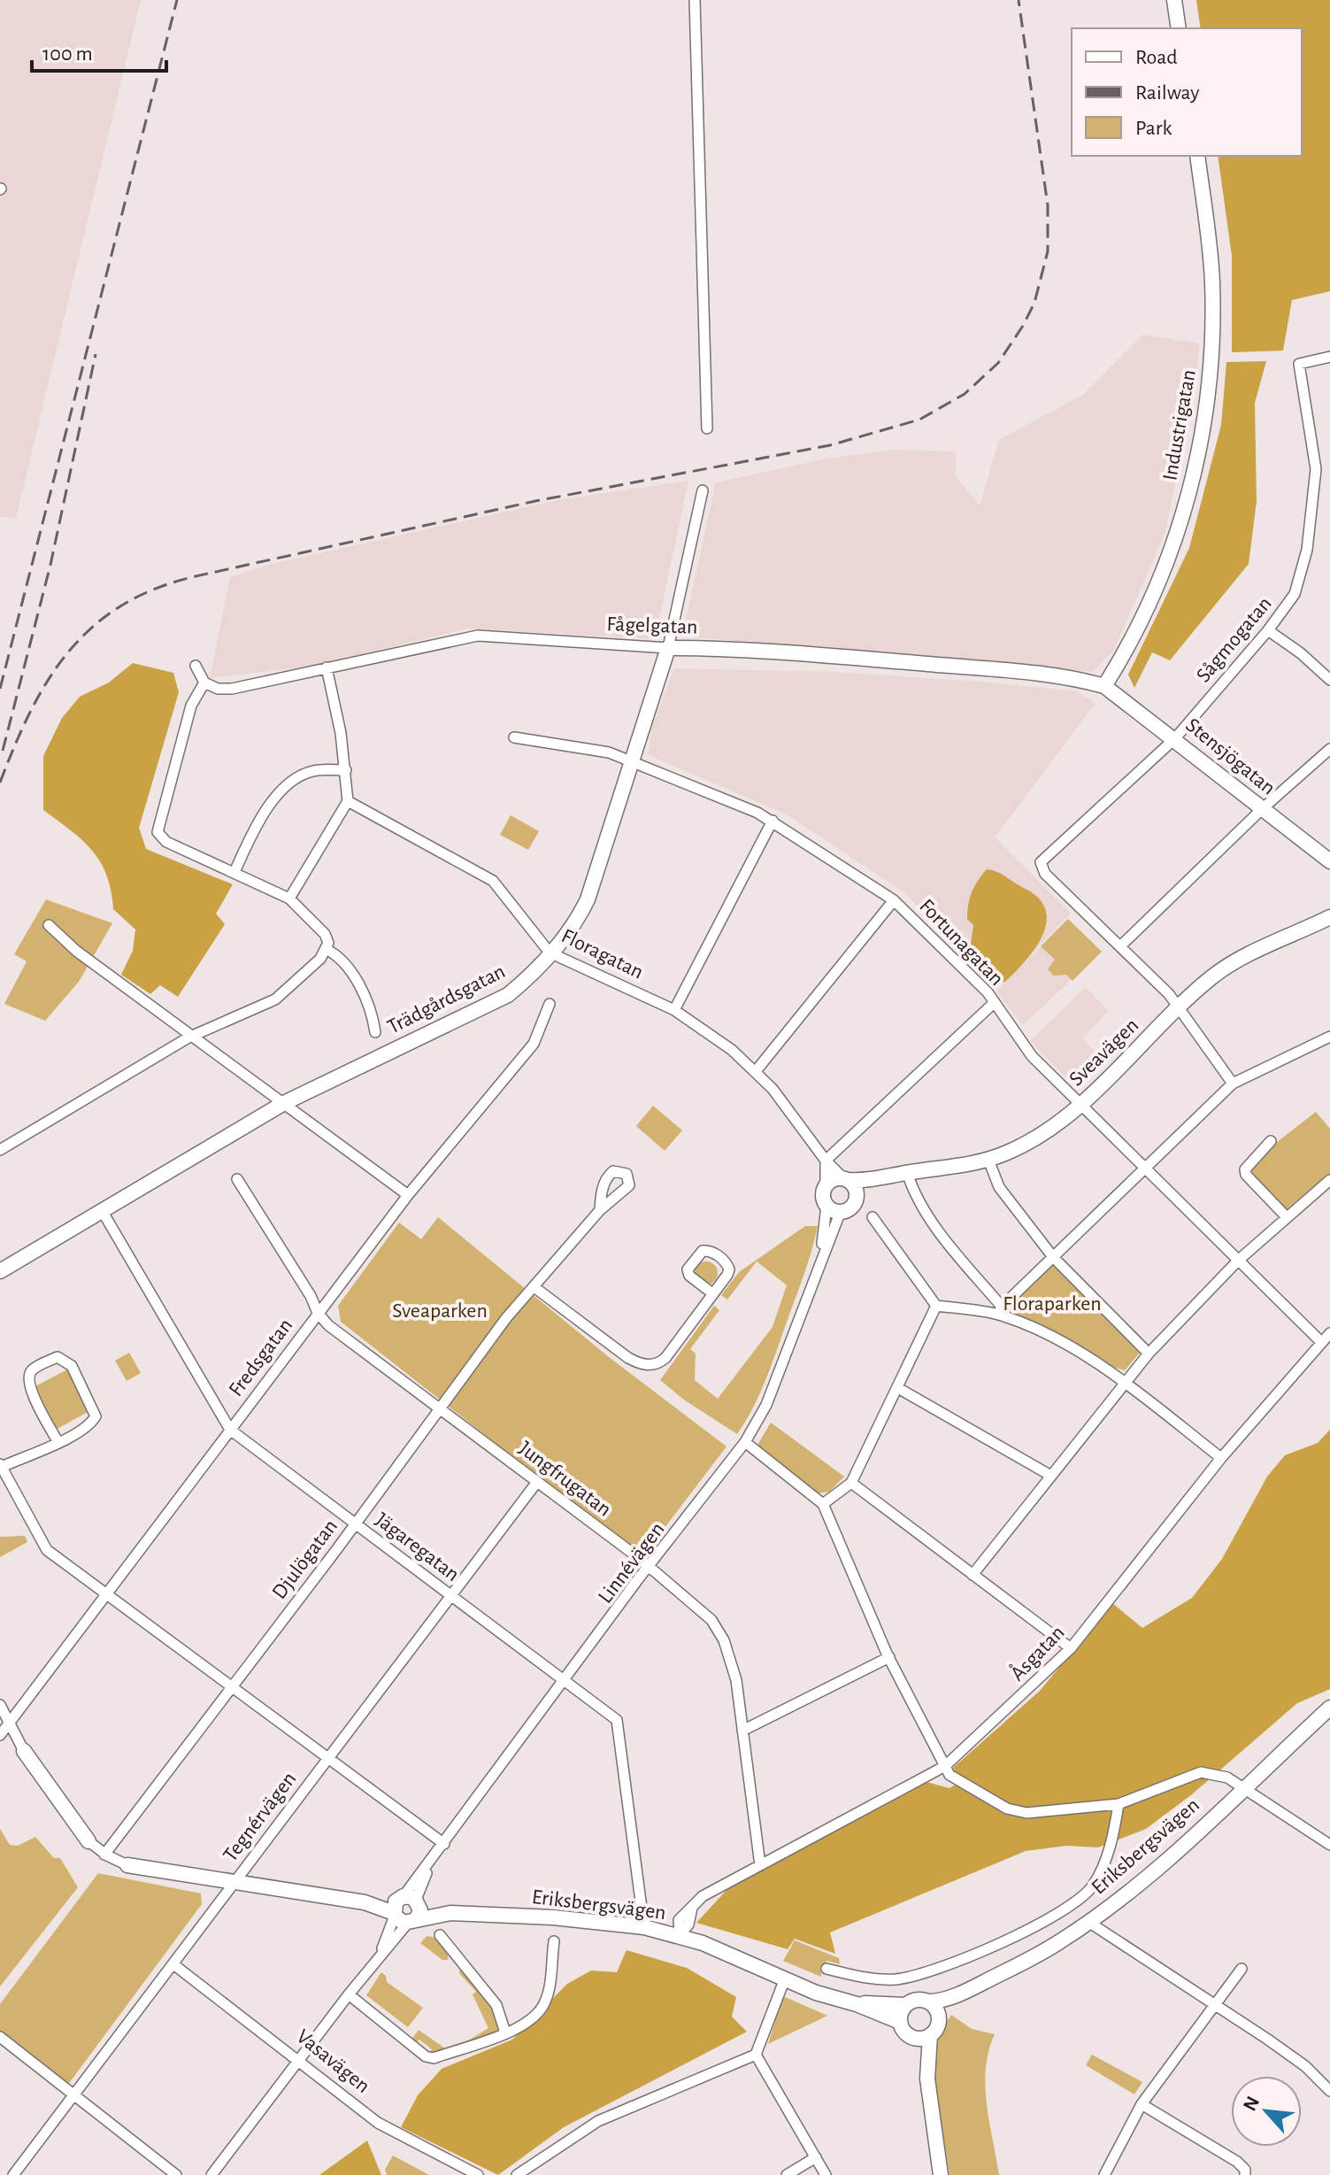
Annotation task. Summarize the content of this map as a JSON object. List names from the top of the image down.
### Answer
{
  "streets": {
    "street": [
      "Industrigatan",
      "Fågelgatan",
      "Sågmogatan",
      "Stensjögatan",
      "Fortunagatan",
      "Floragatan",
      "Trädgårdsgatan",
      "Sveavägen",
      "Fredsgatan",
      "Jungfrugatan",
      "Jägaregatan",
      "Djulögatan",
      "Linnévägen",
      "Åsgatan",
      "Tegnérvägen",
      "Eriksbergsvägen",
      "Vasavägen"
    ]
  },
  "crossings": [
    ["Industrigatan", "Fågelgatan"],
    ["Industrigatan", "Stensjögatan"],
    ["Fågelgatan", "Stensjögatan"],
    ["Fågelgatan", "Trädgårdsgatan"],
    ["Sågmogatan", "Stensjögatan"],
    ["Fortunagatan", "Trädgårdsgatan"],
    ["Fortunagatan", "Sveavägen"],
    ["Fortunagatan", "Åsgatan"],
    ["Floragatan", "Trädgårdsgatan"],
    ["Floragatan", "Sveavägen"],
    ["Floragatan", "Linnévägen"],
    ["Trädgårdsgatan", "Jägaregatan"],
    ["Sveavägen", "Linnévägen"],
    ["Fredsgatan", "Jungfrugatan"],
    ["Fredsgatan", "Jägaregatan"],
    ["Jungfrugatan", "Djulögatan"],
    ["Jungfrugatan", "Linnévägen"],
    ["Jungfrugatan", "Åsgatan"],
    ["Jungfrugatan", "Tegnérvägen"],
    ["Jägaregatan", "Djulögatan"],
    ["Jägaregatan", "Linnévägen"],
    ["Jägaregatan", "Tegnérvägen"],
    ["Jägaregatan", "Eriksbergsvägen"],
    ["Djulögatan", "Eriksbergsvägen"],
    ["Linnévägen", "Eriksbergsvägen"],
    ["Åsgatan", "Eriksbergsvägen"],
    ["Tegnérvägen", "Eriksbergsvägen"],
    ["Tegnérvägen", "Vasavägen"]
  ],
  "parks": ["Floraparken", "Sveaparken"],
  "legend": ["Road", "Railway", "Park"],
  "scale_bar": "100 m",
  "north": "top left"
}
